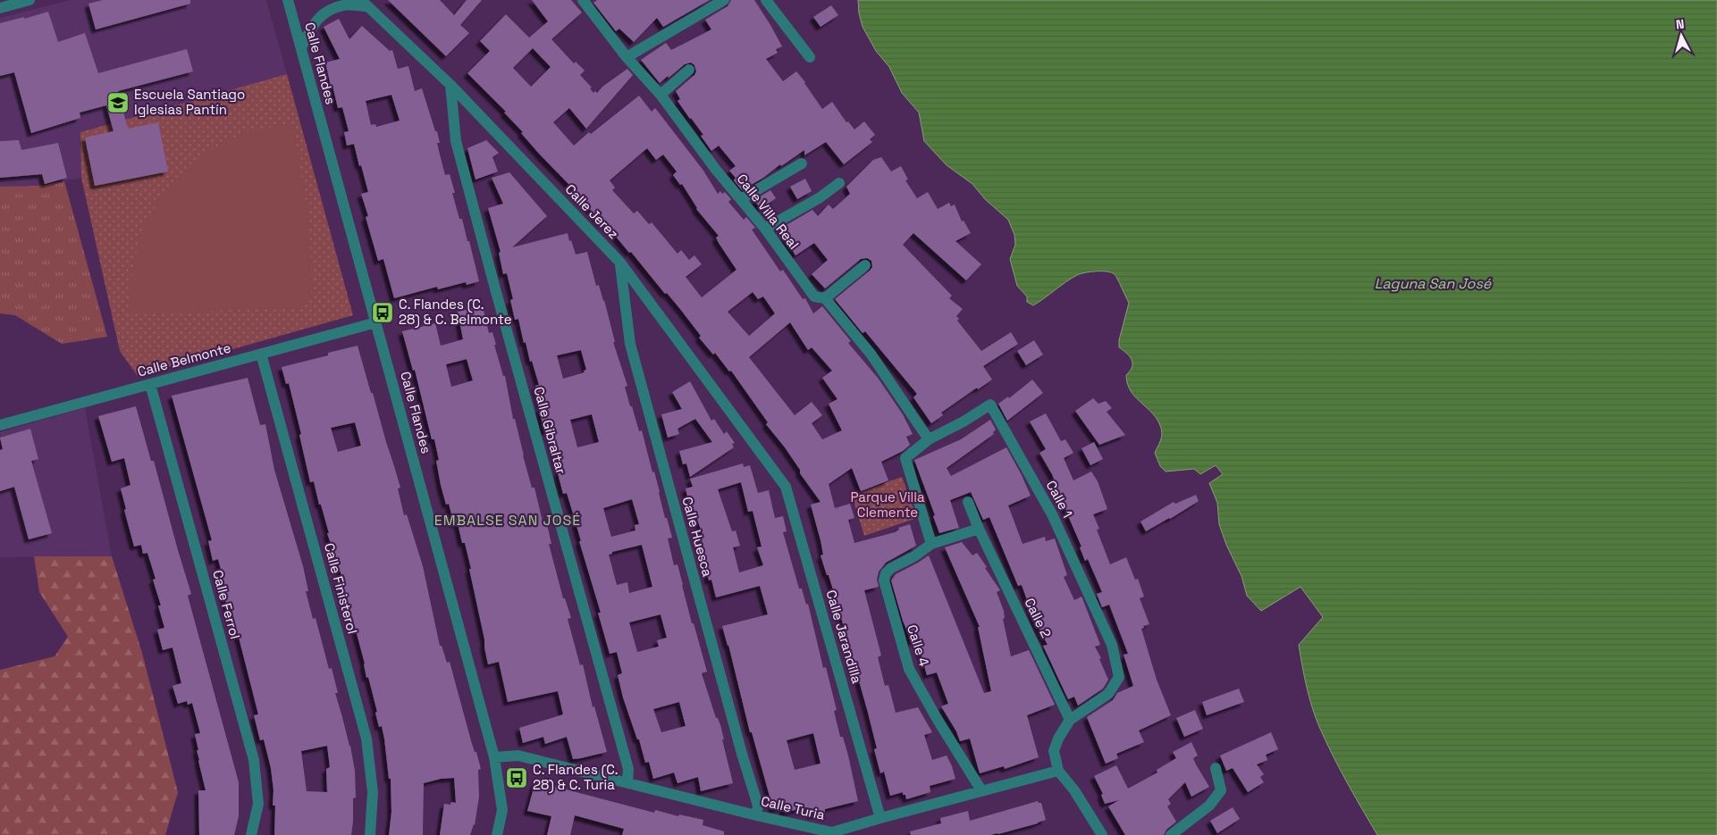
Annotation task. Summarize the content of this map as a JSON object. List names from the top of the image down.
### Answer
{
  "streets": {
    "street": [
      "Calle Flandes",
      "Calle Jerez",
      "Calle Villa Real",
      "Calle Belmonte",
      "Calle Gibraltar",
      "Calle 1",
      "Calle Huesca",
      "Calle Finisterol",
      "Calle Ferrol",
      "Calle 2",
      "Calle Jarandilla",
      "Calle 4",
      "Calle Turia"
    ]
  },
  "crossings": [
    ["Calle Flandes", "Calle Belmonte"],
    ["Calle Flandes", "Calle Turia"],
    ["Calle Jerez", "Calle Gibraltar"],
    ["Calle Jerez", "Calle Huesca"],
    ["Calle Jerez", "Calle Jarandilla"],
    ["Calle Villa Real", "Calle 1"],
    ["Calle Belmonte", "Calle Finisterol"],
    ["Calle Belmonte", "Calle Ferrol"],
    ["Calle Gibraltar", "Calle Turia"],
    ["Calle 1", "Calle 2"],
    ["Calle 1", "Calle 4"],
    ["Calle 1", "Calle Turia"],
    ["Calle Huesca", "Calle Turia"],
    ["Calle Jarandilla", "Calle Turia"],
    ["Calle 4", "Calle Turia"]
  ],
  "districts": ["EMBALSE SAN JOSÉ"],
  "water": ["Laguna San José"],
  "parks": ["Parque Villa Clemente"],
  "places": {
    "school or university": ["Escuela Santiago Iglesias Pantín"],
    "bus stop": ["C. Flandes (C. 28) & C. Belmonte", "C. Flandes (C. 28) & C. Turia"]
  },
  "north": "top"
}
